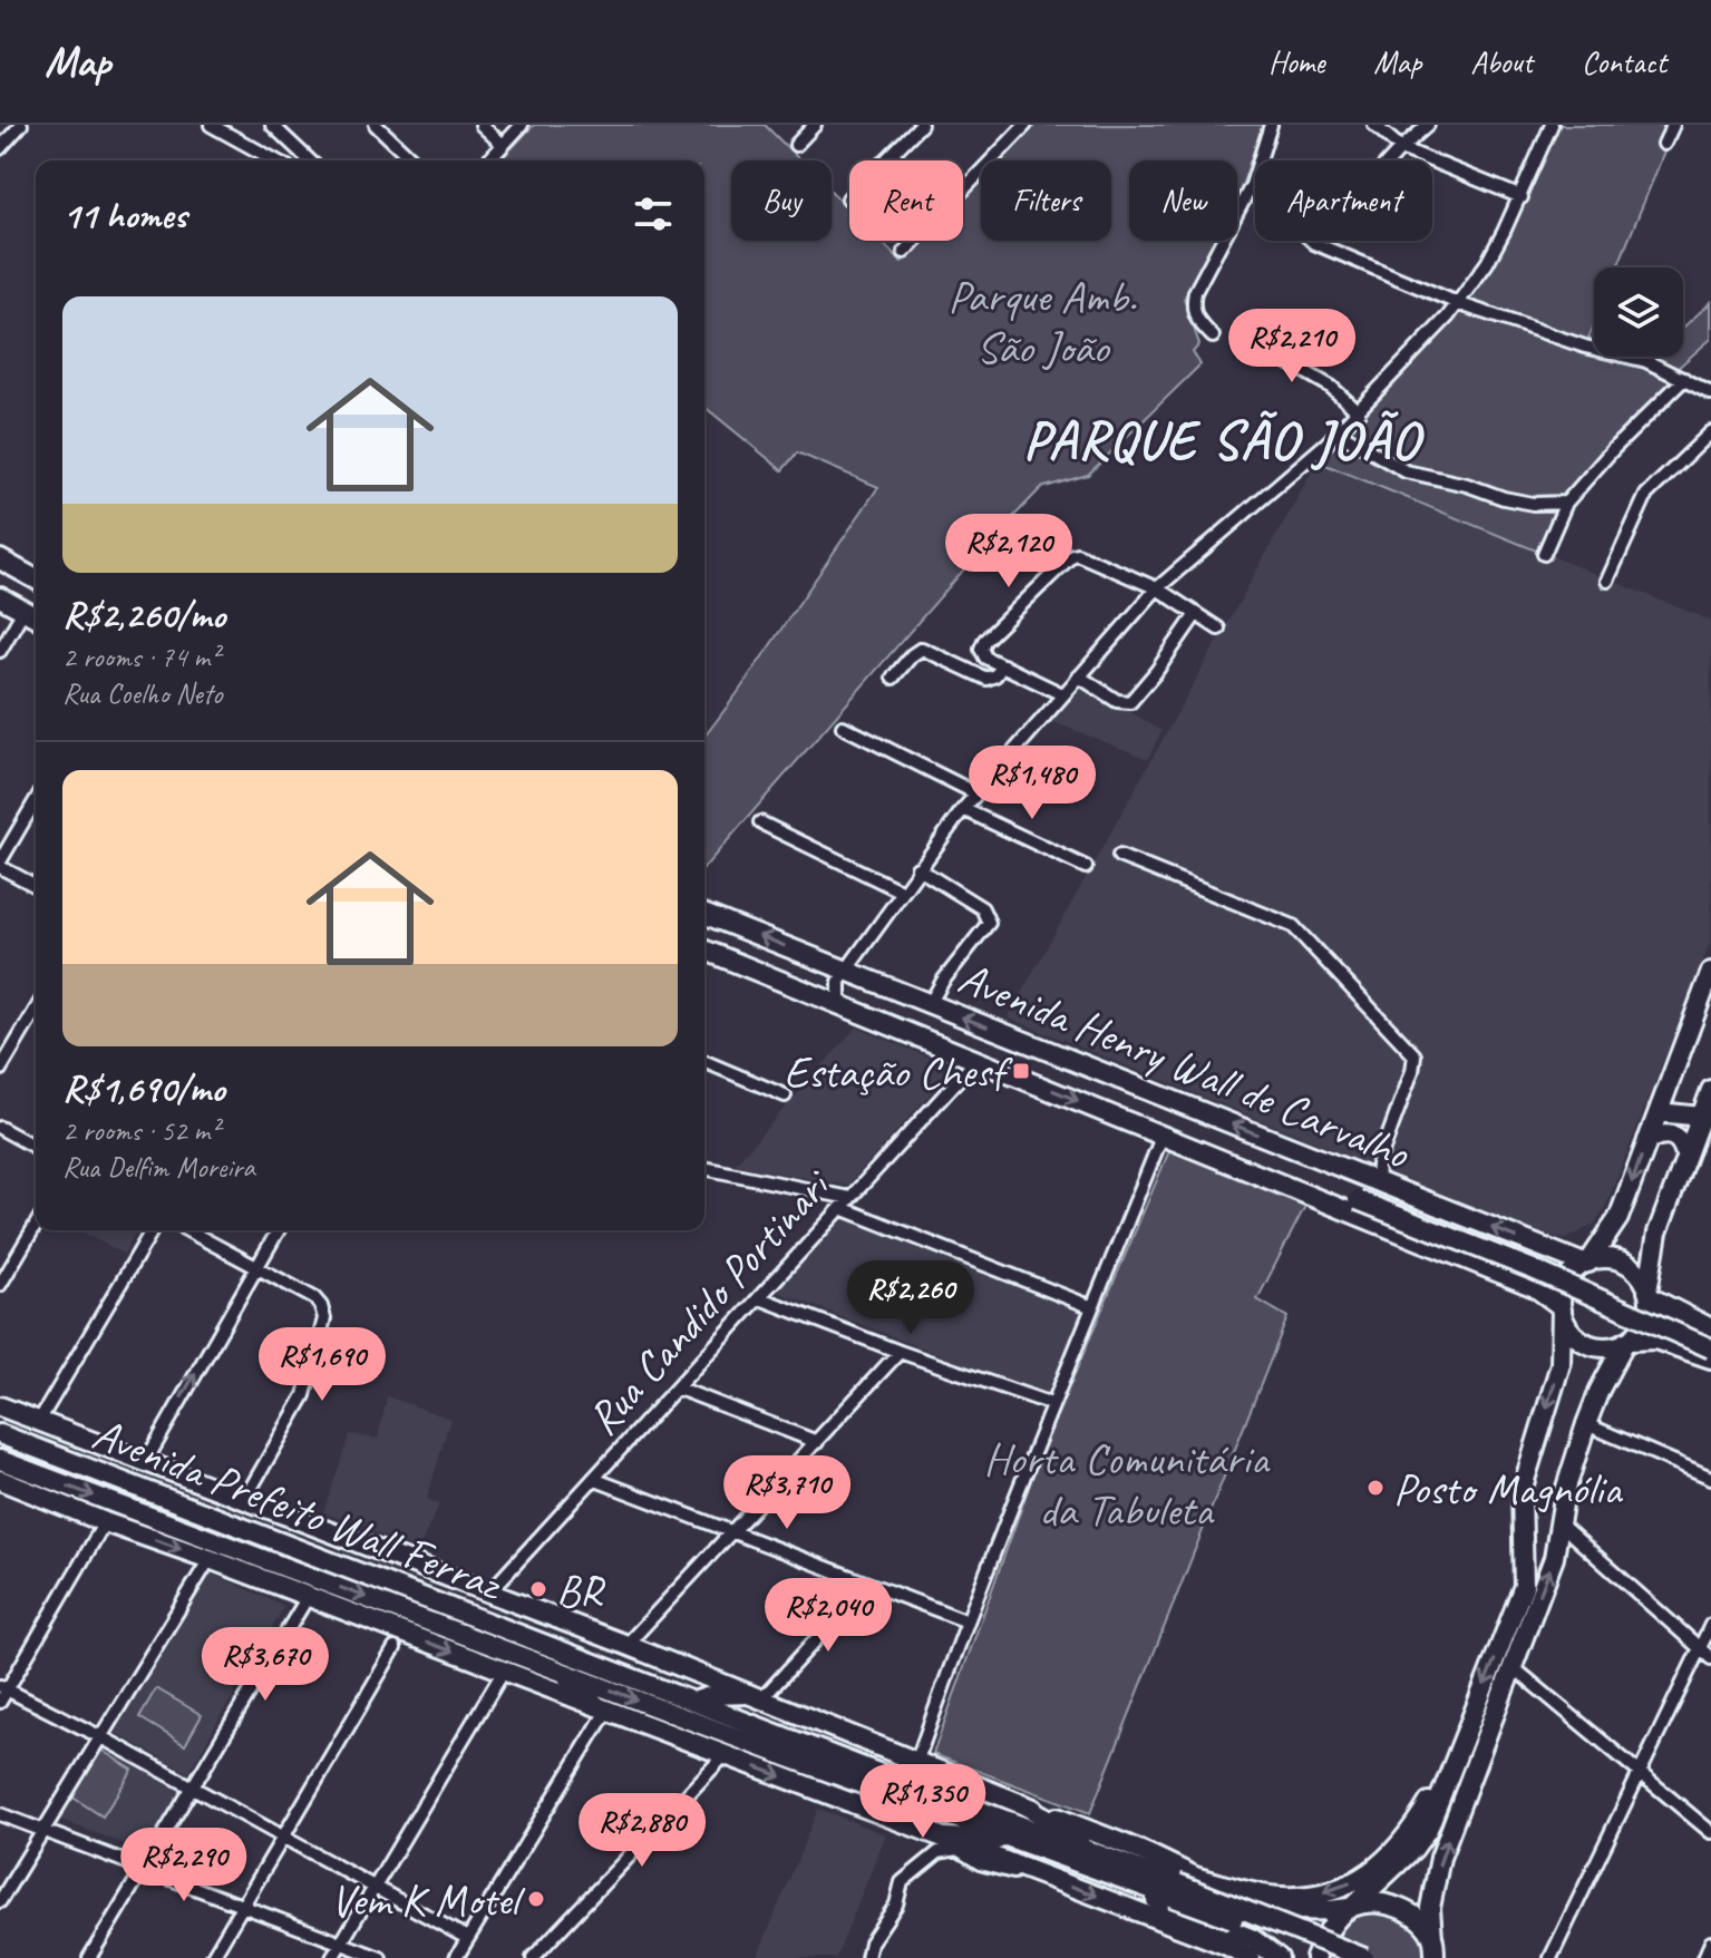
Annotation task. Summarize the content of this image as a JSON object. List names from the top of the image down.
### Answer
{
  "streets": {
    "main road": ["Avenida Henry Wall de Carvalho", "Avenida Prefeito Wall Ferraz"],
    "street": ["Rua Candido Portinari"]
  },
  "crossings": [
    ["Avenida Henry Wall de Carvalho", "Rua Candido Portinari"],
    ["Rua Candido Portinari", "Avenida Prefeito Wall Ferraz"]
  ],
  "districts": ["PARQUE SÃO JOÃO"],
  "parks": ["Parque Amb. São João", "Horta Comunitária da Tabuleta"],
  "places": {
    "transit": ["Estação Chesf"],
    "other": ["Posto Magnólia", "BR", "Vem K Motel"]
  },
  "page": {
    "header": "Map",
    "nav": [
      "Home",
      "Map",
      "About",
      "Contact"
    ],
    "chip": [
      "Buy",
      "Rent",
      "Filters",
      "New",
      "Apartment"
    ],
    "heading": "11 homes",
    "list": [
      {
        "name": "R$2,260/mo",
        "note": "2 rooms · 74 m² · Rua Coelho Neto"
      },
      {
        "name": "R$1,690/mo",
        "note": "2 rooms · 52 m² · Rua Delfim Moreira"
      }
    ],
    "price": [
      "R$2,210",
      "R$2,120",
      "R$1,480",
      "R$2,260",
      "R$1,690",
      "R$3,710",
      "R$2,040",
      "R$3,670",
      "R$1,350",
      "R$2,880",
      "R$2,290"
    ]
  }
}
